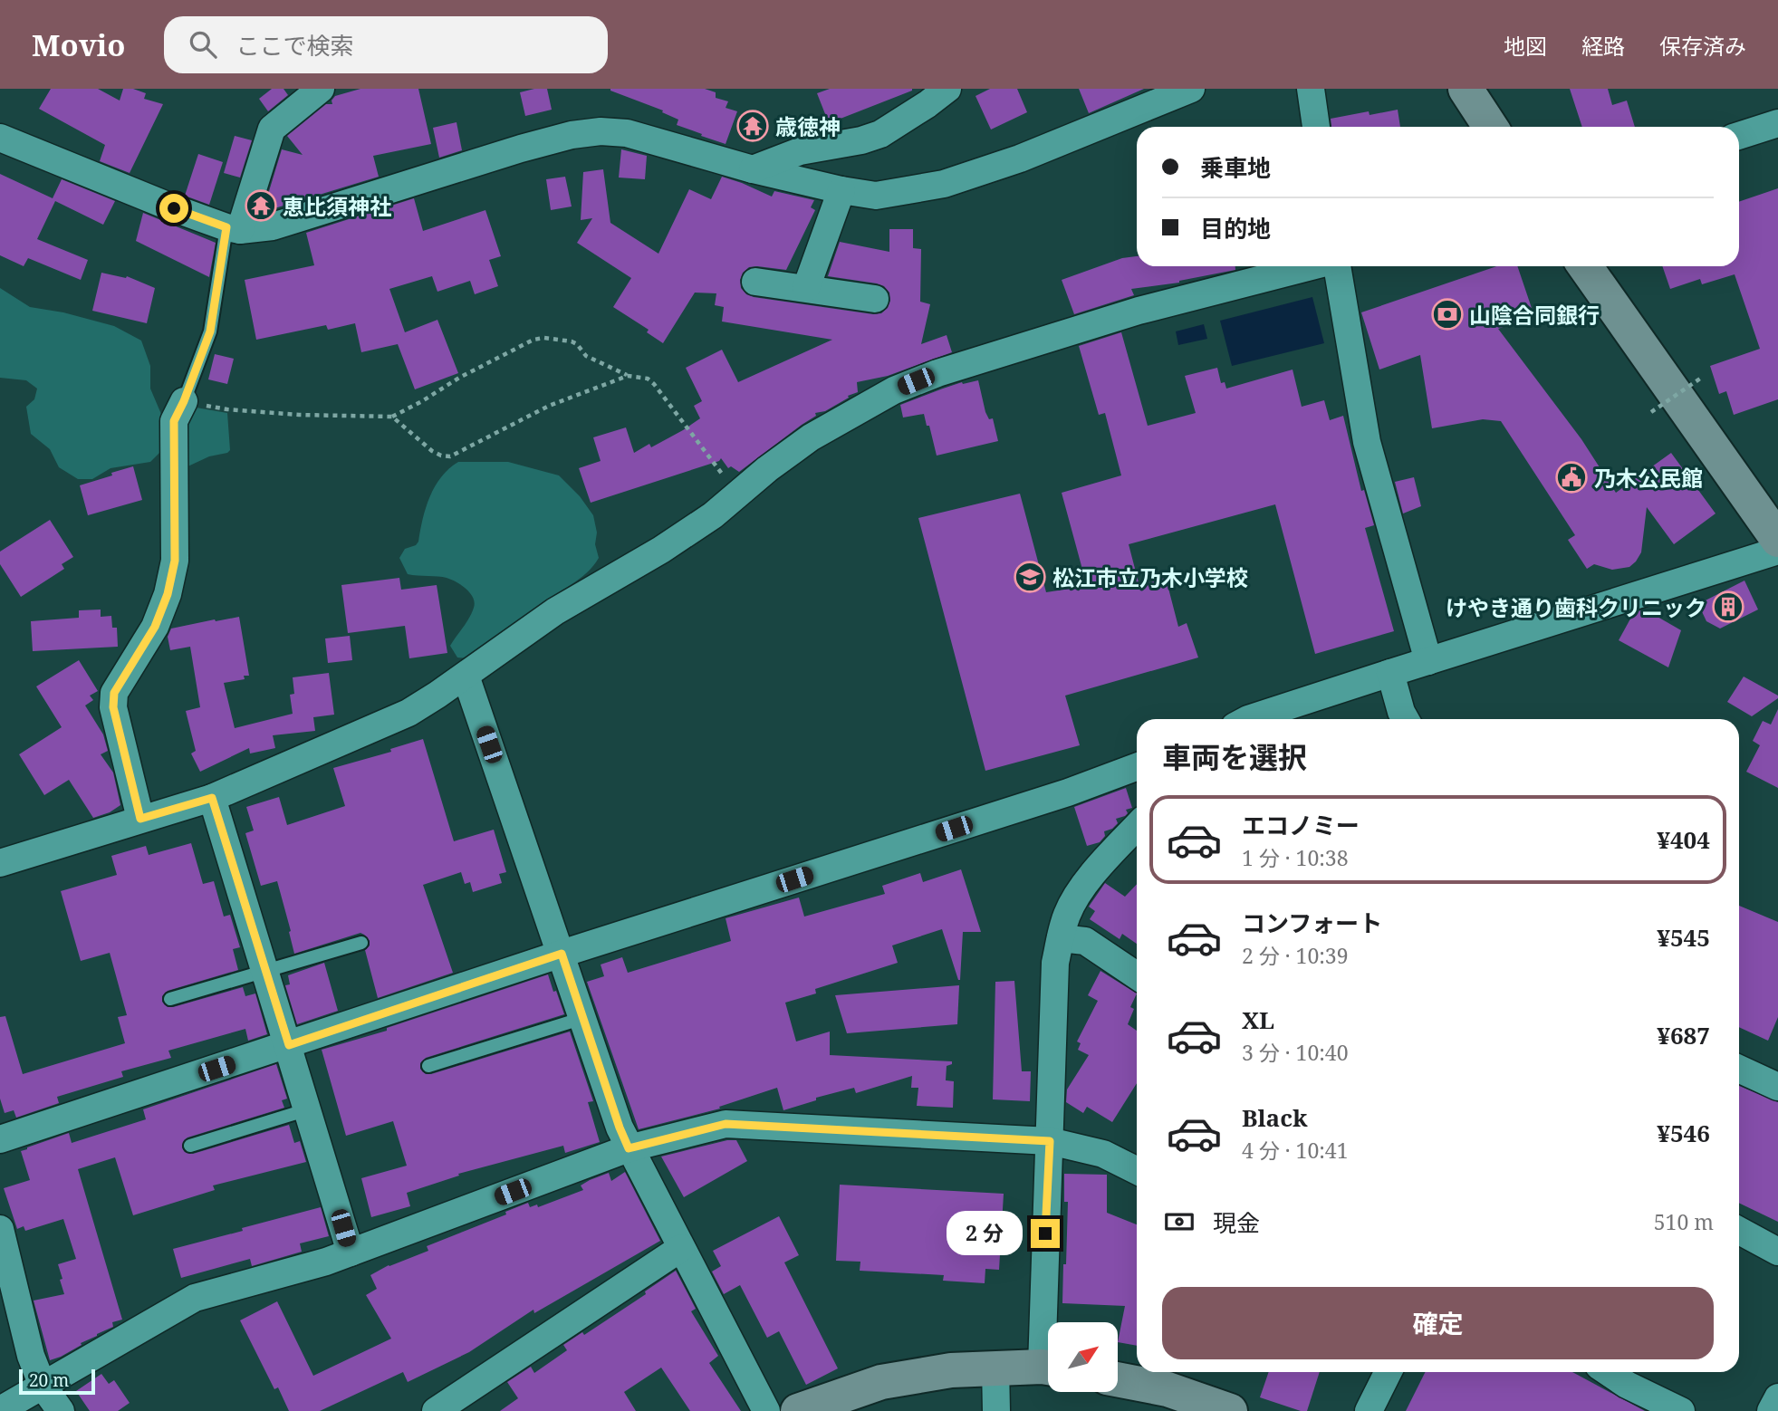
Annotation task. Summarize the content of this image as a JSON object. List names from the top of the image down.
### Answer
{
  "places": {
    "temple": ["歳徳神", "恵比須神社"],
    "bank": ["山陰合同銀行"],
    "public building": ["乃木公民館"],
    "school or university": ["松江市立乃木小学校"],
    "building": ["けやき通り歯科クリニック"]
  },
  "scale_bar": "20 m",
  "north": "top right",
  "page": {
    "header": "Movio",
    "search": "ここで検索",
    "nav": ["地図", "経路", "保存済み"],
    "banner": ["乗車地", "目的地"],
    "heading": "車両を選択",
    "list": [
      {
        "name": "エコノミー",
        "note": "1 分 · 10:38",
        "value": "¥404"
      },
      {
        "name": "コンフォート",
        "note": "2 分 · 10:39",
        "value": "¥545"
      },
      {
        "name": "XL",
        "note": "3 分 · 10:40",
        "value": "¥687"
      },
      {
        "name": "Black",
        "note": "4 分 · 10:41",
        "value": "¥546"
      }
    ],
    "pay": ["現金", "510 m"],
    "bubble": "2 分",
    "buttons": "確定",
    "scale": "20 m"
  }
}
